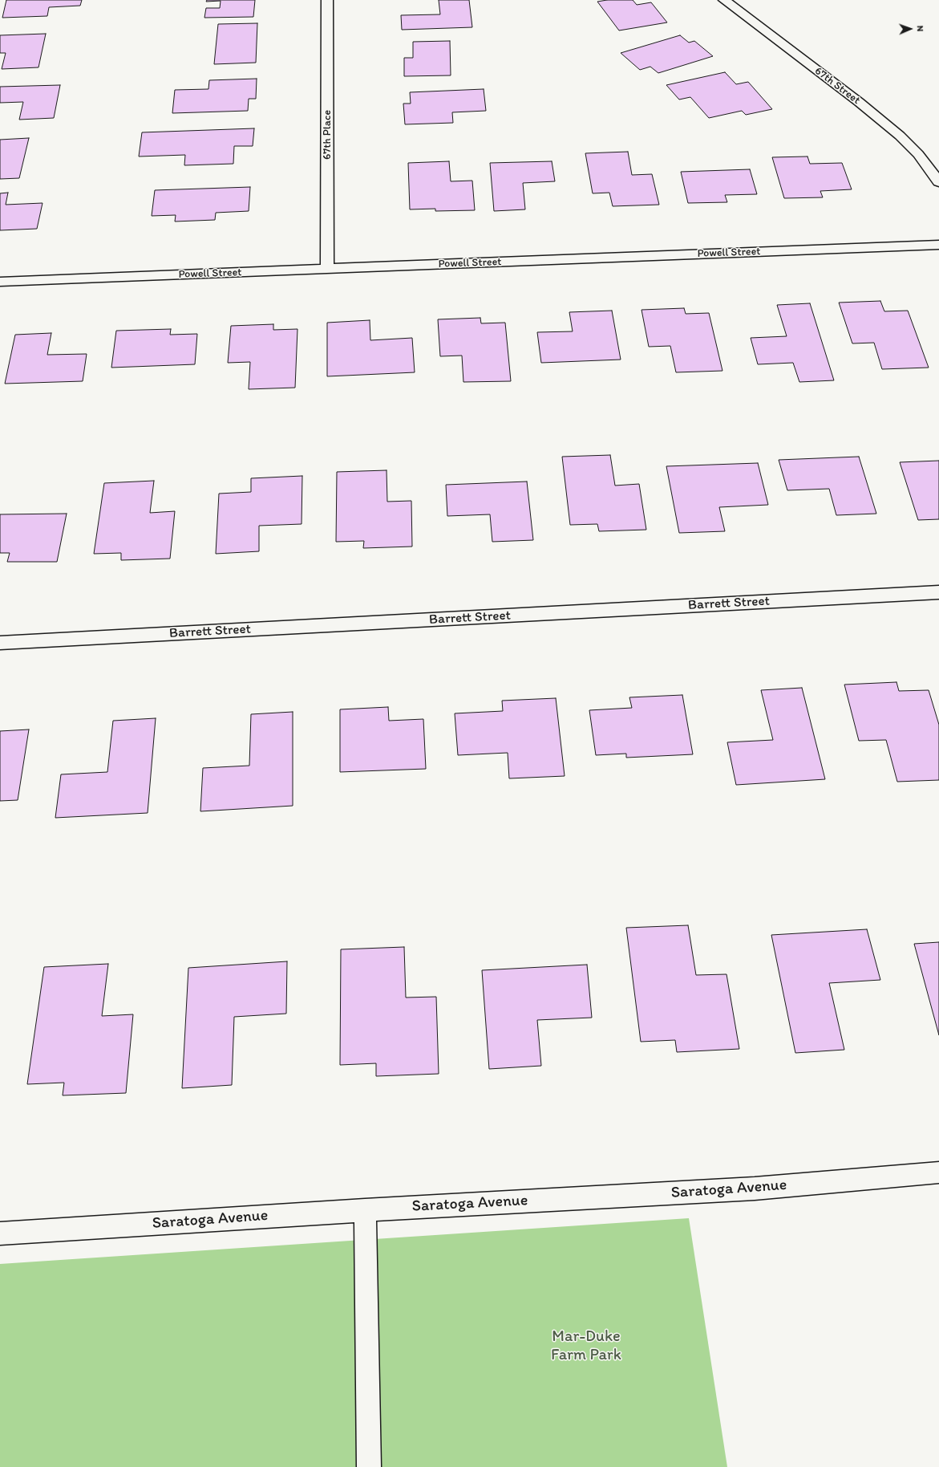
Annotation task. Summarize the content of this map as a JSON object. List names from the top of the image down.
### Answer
{
  "streets": {
    "street": [
      "67th Street",
      "67th Place",
      "Powell Street",
      "Barrett Street",
      "Saratoga Avenue"
    ]
  },
  "crossings": [
    ["67th Place", "Powell Street"]
  ],
  "parks": ["Mar-Duke Farm Park"],
  "north": "right"
}
